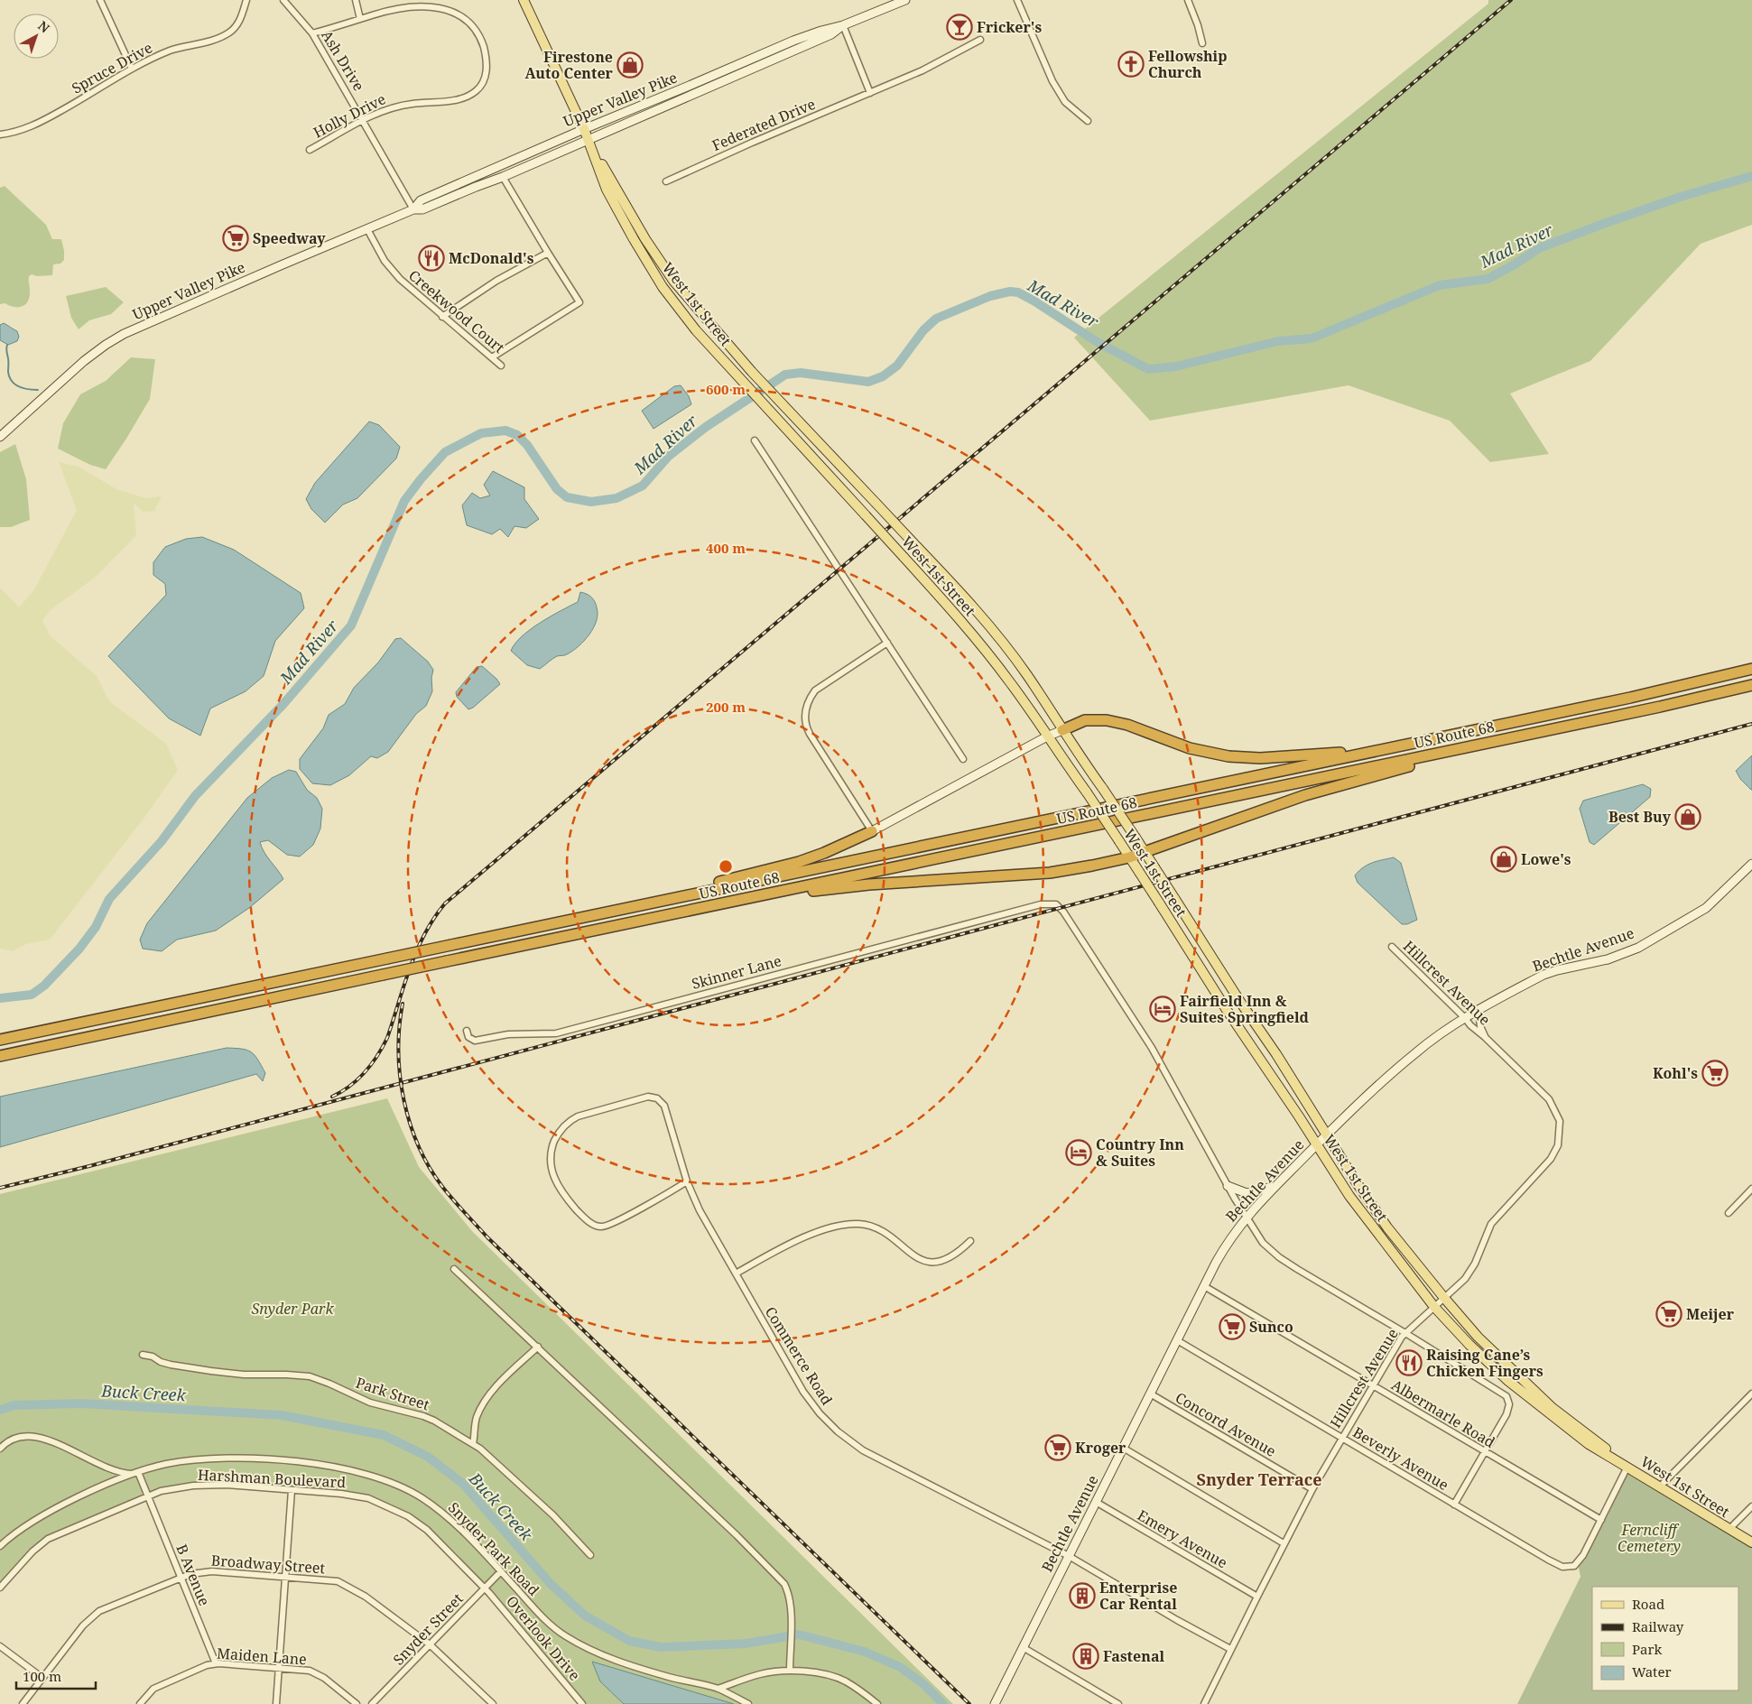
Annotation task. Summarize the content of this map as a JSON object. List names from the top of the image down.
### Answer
{
  "streets": {
    "highway": ["US Route 68"],
    "main road": ["West 1st Street"],
    "street": [
      "Ash Drive",
      "Spruce Drive",
      "Upper Valley Pike",
      "Holly Drive",
      "Federated Drive",
      "Creekwood Court",
      "Bechtle Avenue",
      "Skinner Lane",
      "Hillcrest Avenue",
      "Commerce Road",
      "Park Street",
      "Albermarle Road",
      "Concord Avenue",
      "Beverly Avenue",
      "Harshman Boulevard",
      "Emery Avenue",
      "Snyder Park Road",
      "Broadway Street",
      "B Avenue",
      "Snyder Street",
      "Overlook Drive",
      "Maiden Lane"
    ]
  },
  "crossings": [
    ["Ash Drive", "Upper Valley Pike"],
    ["Ash Drive", "Holly Drive"],
    ["Upper Valley Pike", "West 1st Street"],
    ["Upper Valley Pike", "Creekwood Court"],
    ["West 1st Street", "Bechtle Avenue"],
    ["West 1st Street", "Hillcrest Avenue"],
    ["Bechtle Avenue", "Hillcrest Avenue"],
    ["Bechtle Avenue", "Commerce Road"],
    ["Bechtle Avenue", "Albermarle Road"],
    ["Bechtle Avenue", "Concord Avenue"],
    ["Bechtle Avenue", "Beverly Avenue"],
    ["Bechtle Avenue", "Emery Avenue"],
    ["Hillcrest Avenue", "Commerce Road"],
    ["Hillcrest Avenue", "Albermarle Road"],
    ["Hillcrest Avenue", "Concord Avenue"],
    ["Hillcrest Avenue", "Beverly Avenue"],
    ["Hillcrest Avenue", "Emery Avenue"],
    ["Albermarle Road", "Beverly Avenue"],
    ["Harshman Boulevard", "B Avenue"],
    ["Harshman Boulevard", "Snyder Street"],
    ["Harshman Boulevard", "Overlook Drive"],
    ["Snyder Park Road", "B Avenue"],
    ["Snyder Park Road", "Snyder Street"],
    ["Broadway Street", "B Avenue"],
    ["Broadway Street", "Snyder Street"],
    ["B Avenue", "Maiden Lane"],
    ["Snyder Street", "Overlook Drive"]
  ],
  "districts": ["Snyder Terrace"],
  "water": ["Mad River", "Buck Creek"],
  "parks": ["Snyder Park", "Ferncliff Cemetery"],
  "places": {
    "bar": ["Fricker's"],
    "church": ["Fellowship Church"],
    "shop": ["Firestone Auto Center", "Best Buy", "Lowe's"],
    "supermarket": [
      "Speedway",
      "Kohl's",
      "Meijer",
      "Sunco",
      "Kroger"
    ],
    "restaurant": ["McDonald's", "Raising Cane’s Chicken Fingers"],
    "hotel": ["Fairfield Inn & Suites Springfield", "Country Inn & Suites"],
    "building": ["Enterprise Car Rental", "Fastenal"]
  },
  "legend": [
    "Road",
    "Railway",
    "Park",
    "Water"
  ],
  "scale_bar": "100 m",
  "north": "top right",
  "rings": ["600 m", "400 m", "200 m"]
}
